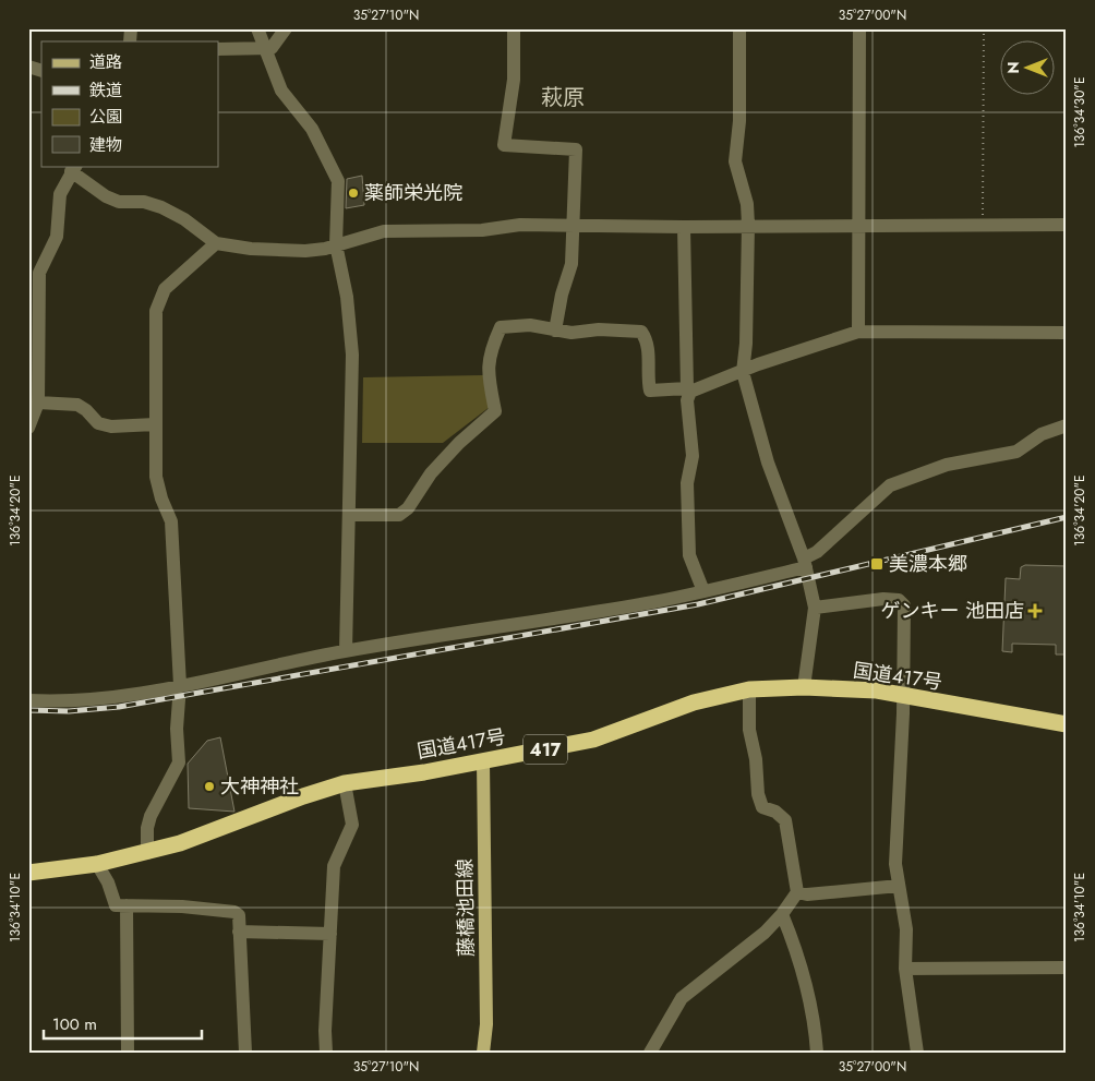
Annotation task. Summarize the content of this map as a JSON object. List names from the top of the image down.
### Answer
{
  "streets": {
    "highway": ["国道417号", "417"],
    "main road": ["藤橋池田線"]
  },
  "crossings": [
    ["国道417号", "藤橋池田線"]
  ],
  "districts": ["萩原"],
  "places": {
    "other": ["薬師栄光院", "大神神社"],
    "transit": ["美濃本郷"],
    "health": ["ゲンキー 池田店"]
  },
  "legend": [
    "道路",
    "鉄道",
    "公園",
    "建物"
  ],
  "scale_bar": "100 m",
  "north": "left",
  "coordinates": [
    "35°27'10\"N",
    "35°27'00\"N",
    "136°34'30\"E",
    "136°34'20\"E",
    "136°34'10\"E"
  ]
}
